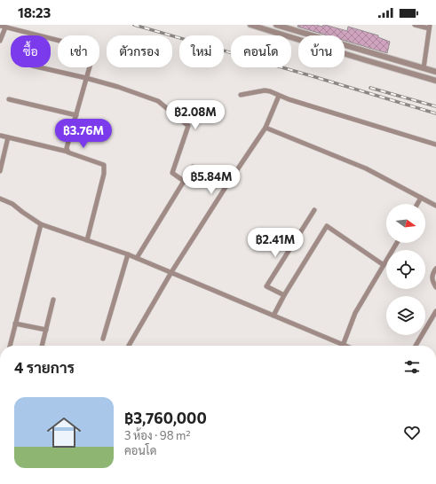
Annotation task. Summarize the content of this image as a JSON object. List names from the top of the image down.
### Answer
{
  "north": "right",
  "page": {
    "status": "18:23",
    "chip": [
      "ซื้อ",
      "เช่า",
      "ตัวกรอง",
      "ใหม่",
      "คอนโด",
      "บ้าน"
    ],
    "price": [
      "฿2.08M",
      "฿3.76M",
      "฿5.84M",
      "฿2.41M"
    ],
    "heading": "4 รายการ",
    "list": [
      {
        "name": "฿3,760,000",
        "note": "3 ห้อง · 98 m² · คอนโด"
      }
    ]
  }
}
